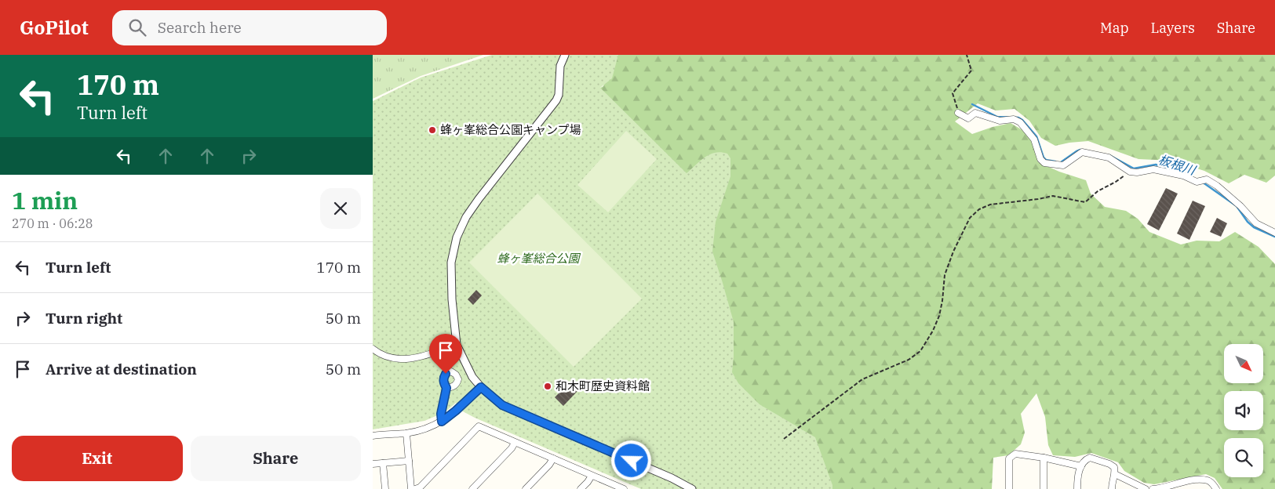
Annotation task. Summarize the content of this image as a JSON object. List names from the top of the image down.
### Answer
{
  "water": ["板根川"],
  "parks": ["蜂ヶ峯総合公園"],
  "places": ["蜂ヶ峯総合公園キャンプ場", "和木町歴史資料館"],
  "north": "bottom right",
  "page": {
    "header": "GoPilot",
    "search": "Search here",
    "nav": ["Map", "Layers", "Share"],
    "turn": ["170 m", "Turn left"],
    "heading": ["1 min", "270 m · 06:28"],
    "list": [
      {
        "name": "Turn left",
        "value": "170 m"
      },
      {
        "name": "Turn right",
        "value": "50 m"
      },
      {
        "name": "Arrive at destination",
        "value": "50 m"
      }
    ],
    "buttons": ["Exit", "Share"]
  }
}
